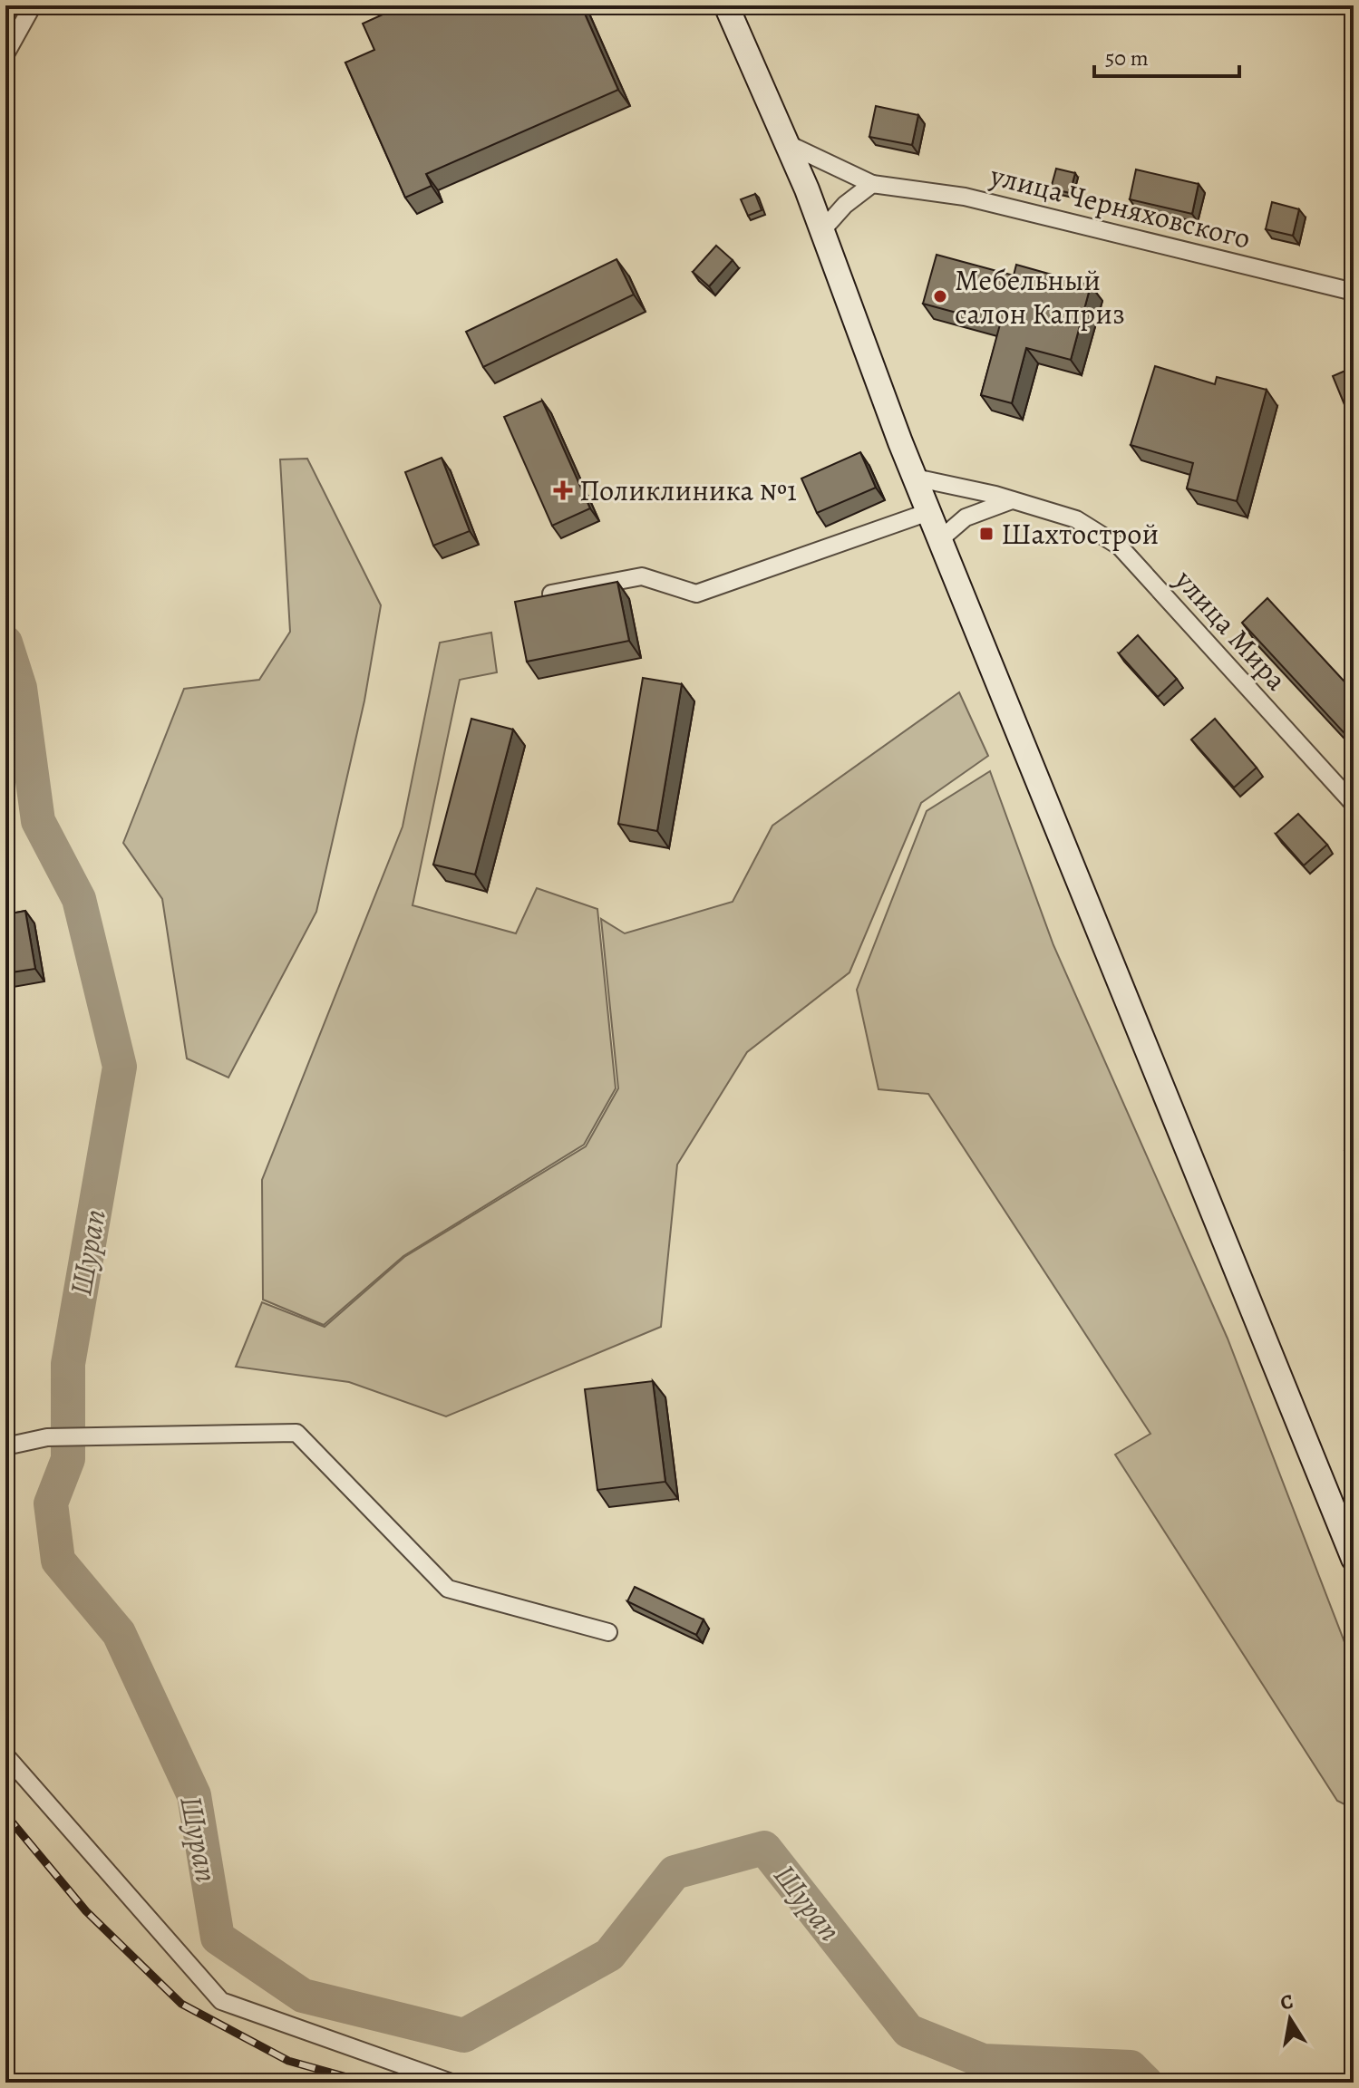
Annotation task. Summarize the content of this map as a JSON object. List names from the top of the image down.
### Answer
{
  "streets": {
    "street": ["улица Черняховского", "улица Мира"]
  },
  "water": ["Шурап"],
  "places": {
    "other": ["Мебельный салон Каприз"],
    "health": ["Поликлиника №1"],
    "transit": ["Шахтострой"]
  },
  "scale_bar": "50 m",
  "north": "top"
}
